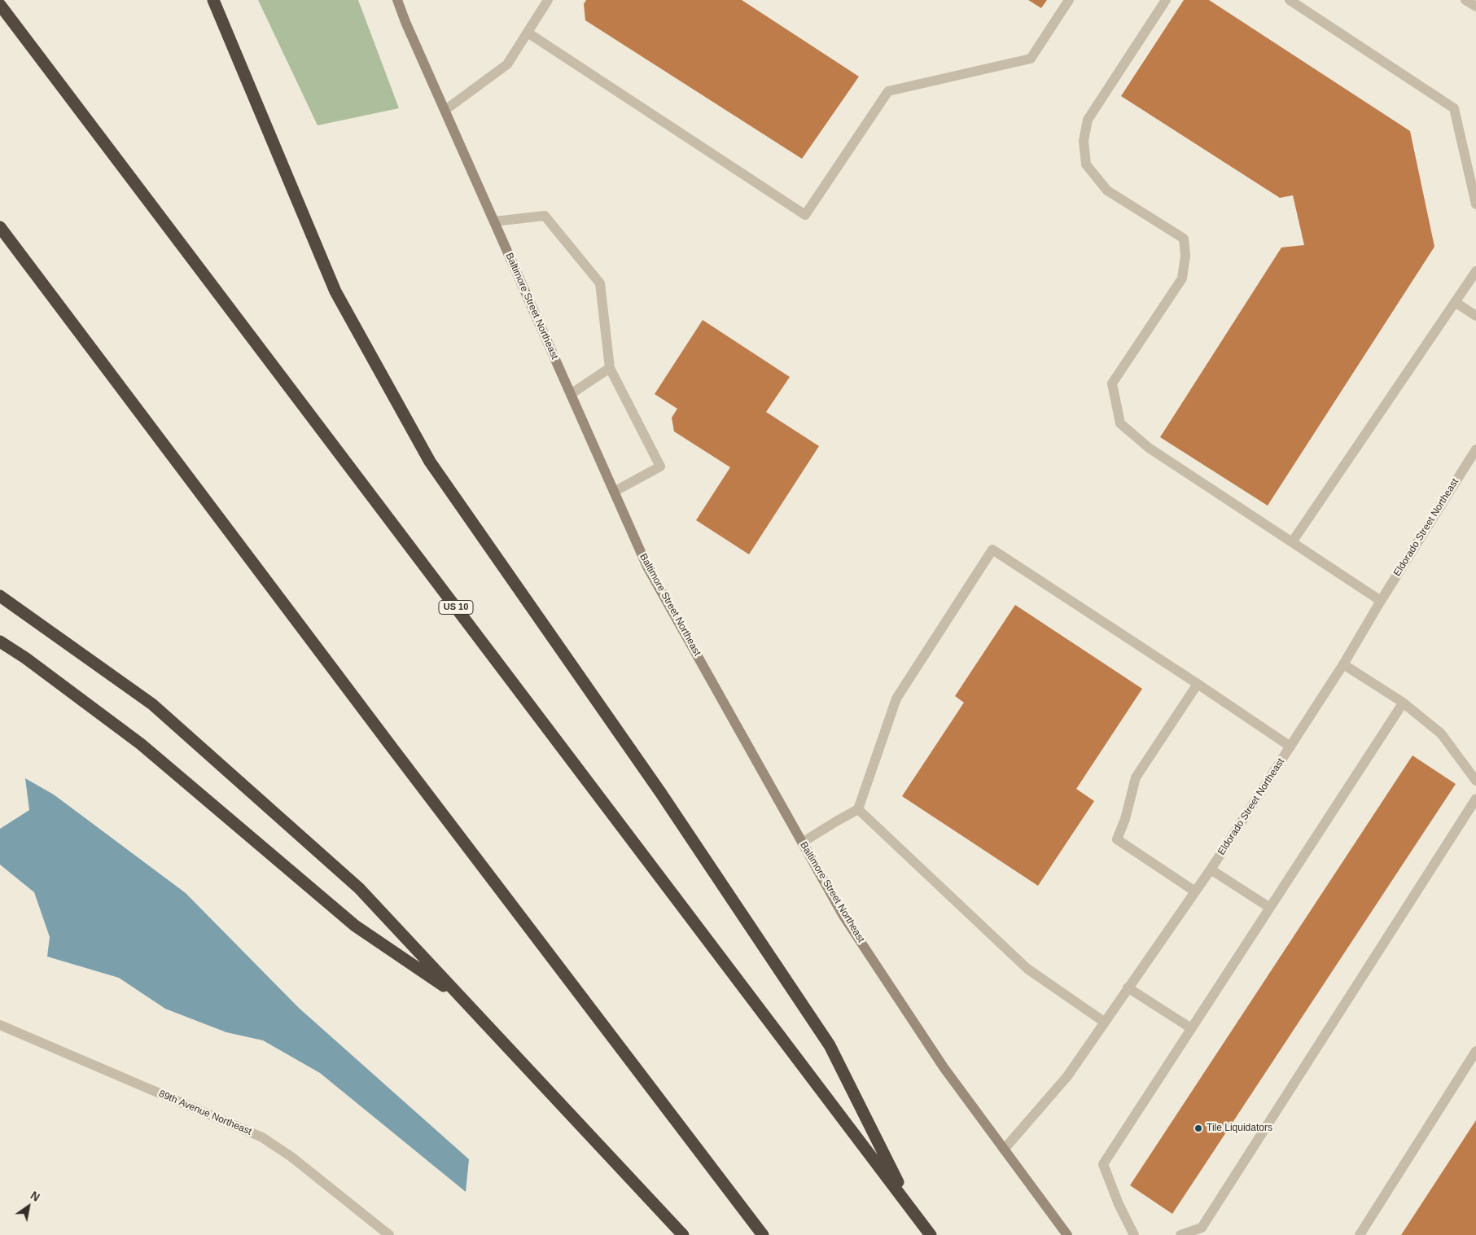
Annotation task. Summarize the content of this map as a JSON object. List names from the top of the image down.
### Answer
{
  "streets": {
    "highway": ["US 10"],
    "street": ["Baltimore Street Northeast", "Eldorado Street Northeast", "89th Avenue Northeast"]
  },
  "crossings": [
    ["Baltimore Street Northeast", "Eldorado Street Northeast"]
  ],
  "places": ["Tile Liquidators"],
  "north": "top right"
}
